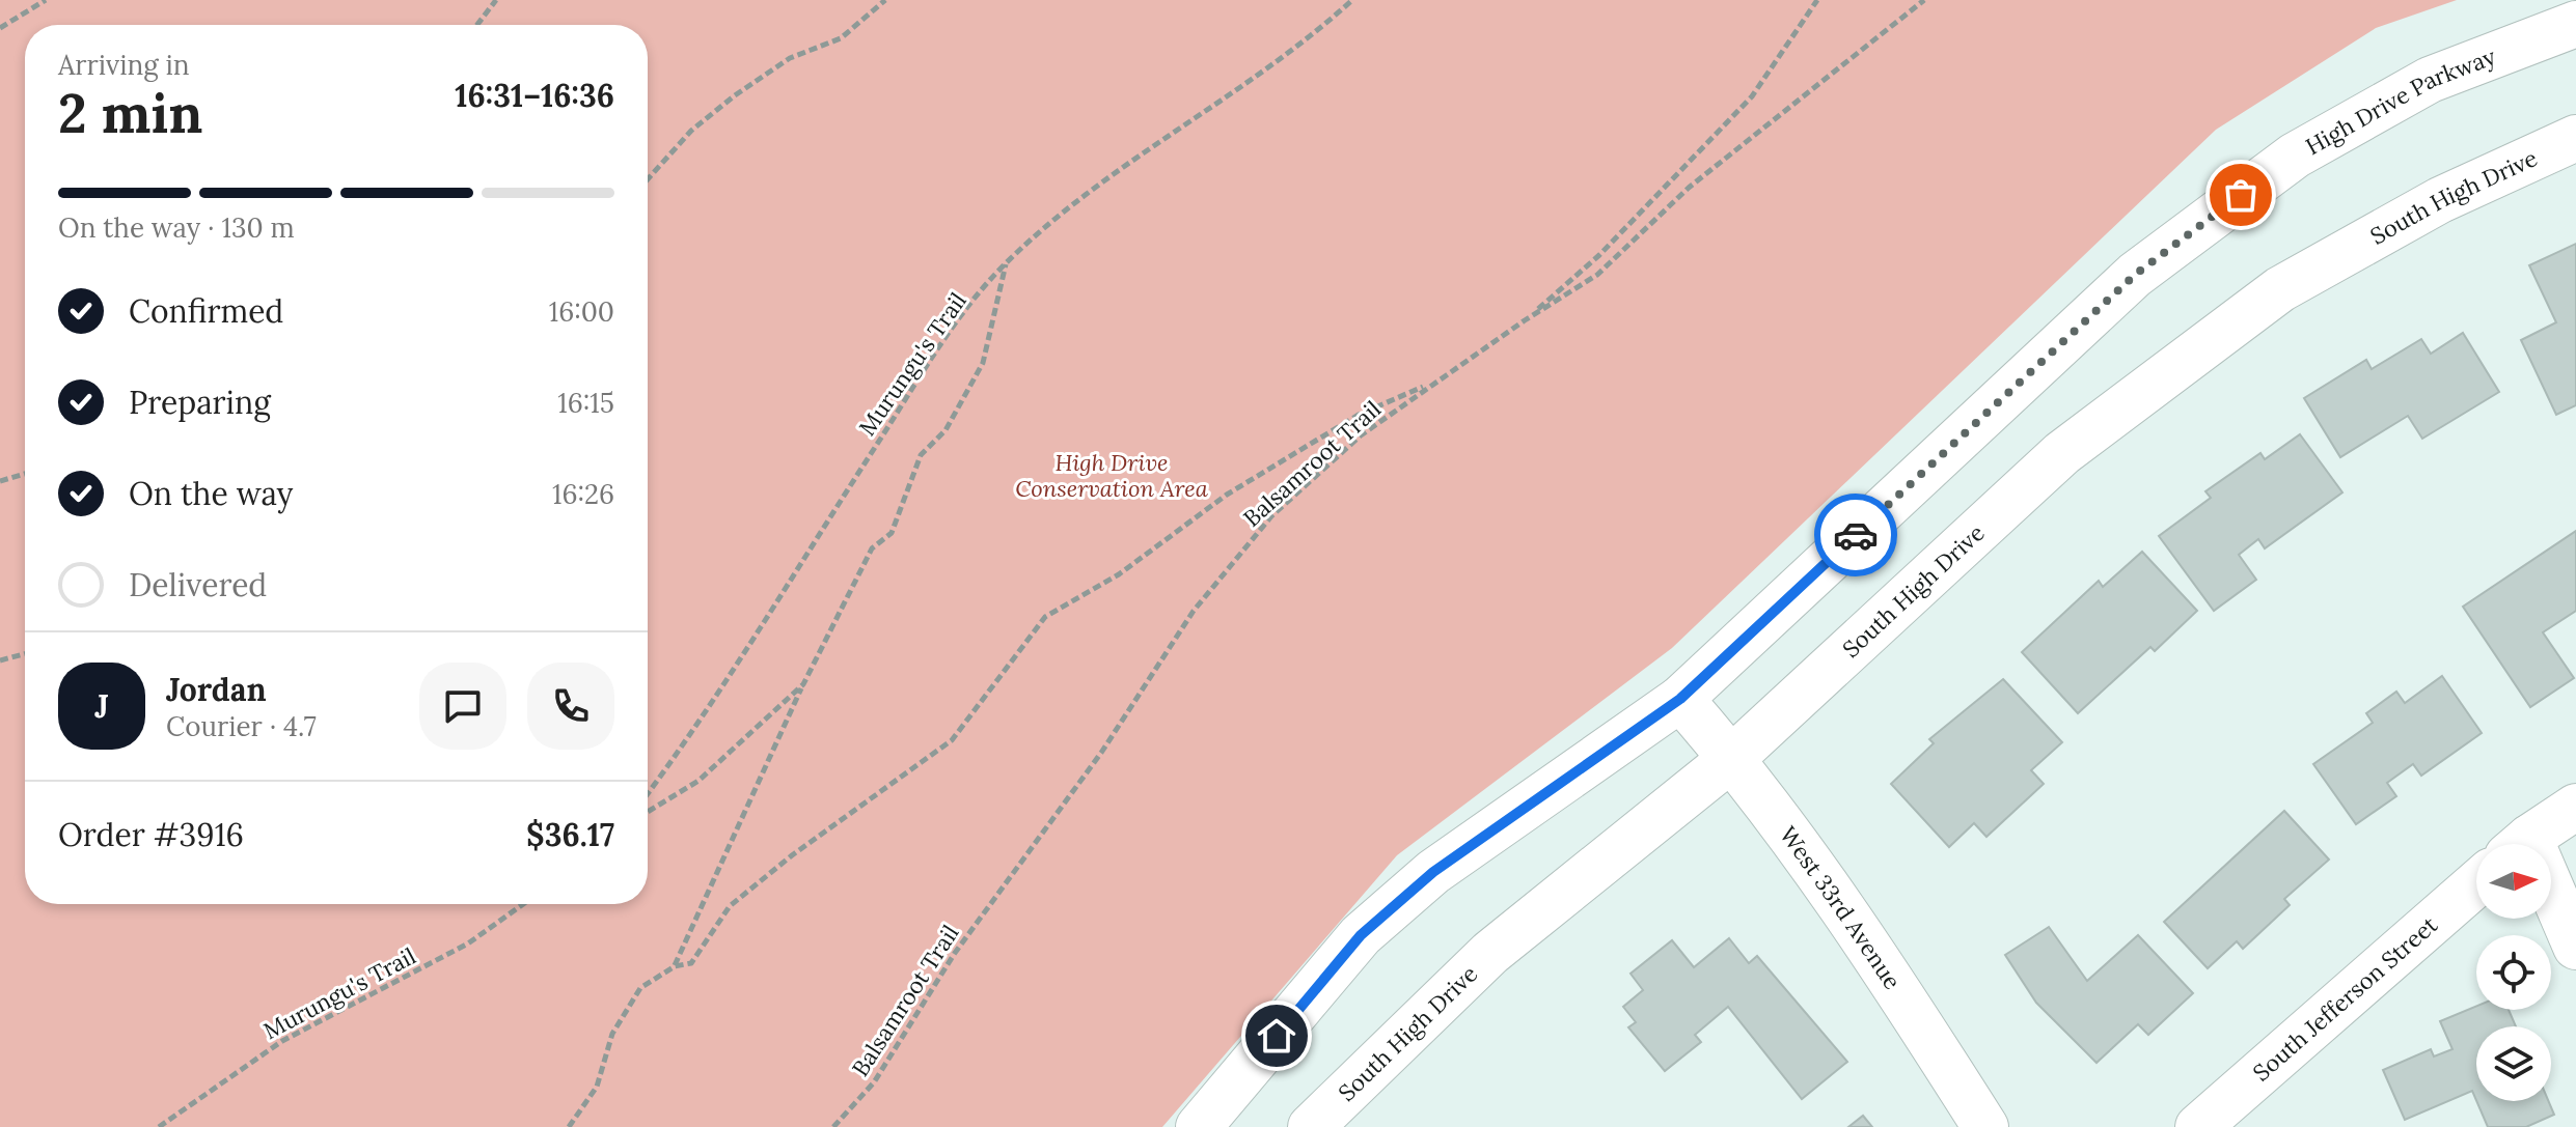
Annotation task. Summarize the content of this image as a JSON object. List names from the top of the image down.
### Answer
{
  "streets": {
    "street": [
      "High Drive Parkway",
      "South High Drive",
      "West 33rd Avenue",
      "South Jefferson Street"
    ],
    "path": ["Murungu's Trail", "Balsamroot Trail"]
  },
  "crossings": [
    ["High Drive Parkway", "West 33rd Avenue"],
    ["South High Drive", "West 33rd Avenue"]
  ],
  "parks": ["High Drive Conservation Area"],
  "north": "right",
  "page": {
    "heading": ["2 min", "Arriving in", "16:31–16:36"],
    "panel": [
      "Jordan",
      "Courier · 4.7",
      "Order #3916",
      "$36.17"
    ],
    "bar": "On the way · 130 m",
    "list": [
      ["Confirmed", "16:00"],
      ["Preparing", "16:15"],
      ["On the way", "16:26"],
      "Delivered"
    ],
    "round": "J"
  }
}
